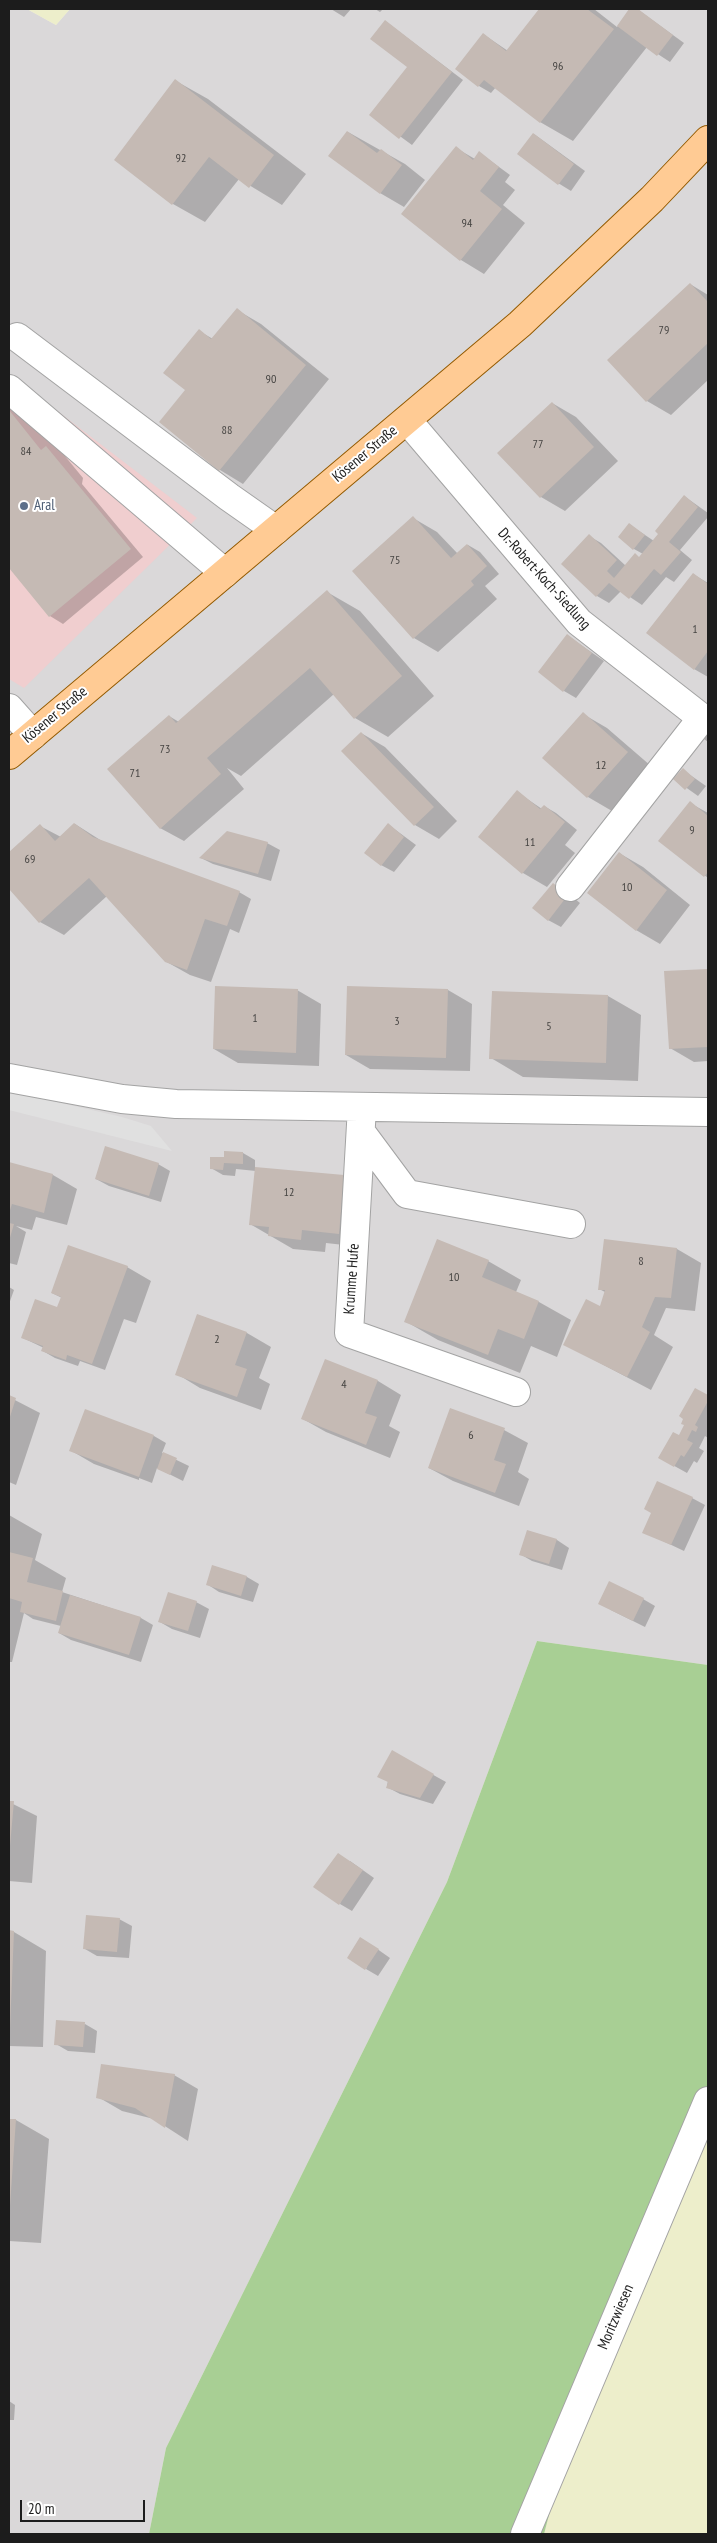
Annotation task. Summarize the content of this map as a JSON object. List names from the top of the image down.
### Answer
{
  "streets": {
    "main road": ["Kösener Straße"],
    "street": ["Dr.-Robert-Koch-Siedlung", "Krumme Hufe", "Moritzwiesen"]
  },
  "crossings": [
    ["Kösener Straße", "Dr.-Robert-Koch-Siedlung"]
  ],
  "places": ["Aral"],
  "house_numbers": [
    "96",
    "92",
    "94",
    "79",
    "90",
    "88",
    "77",
    "84",
    "75",
    "1",
    "73",
    "12",
    "71",
    "9",
    "11",
    "69",
    "10",
    "1",
    "3",
    "5",
    "12",
    "8",
    "10",
    "2",
    "4",
    "6"
  ],
  "scale_bar": "20 m"
}
